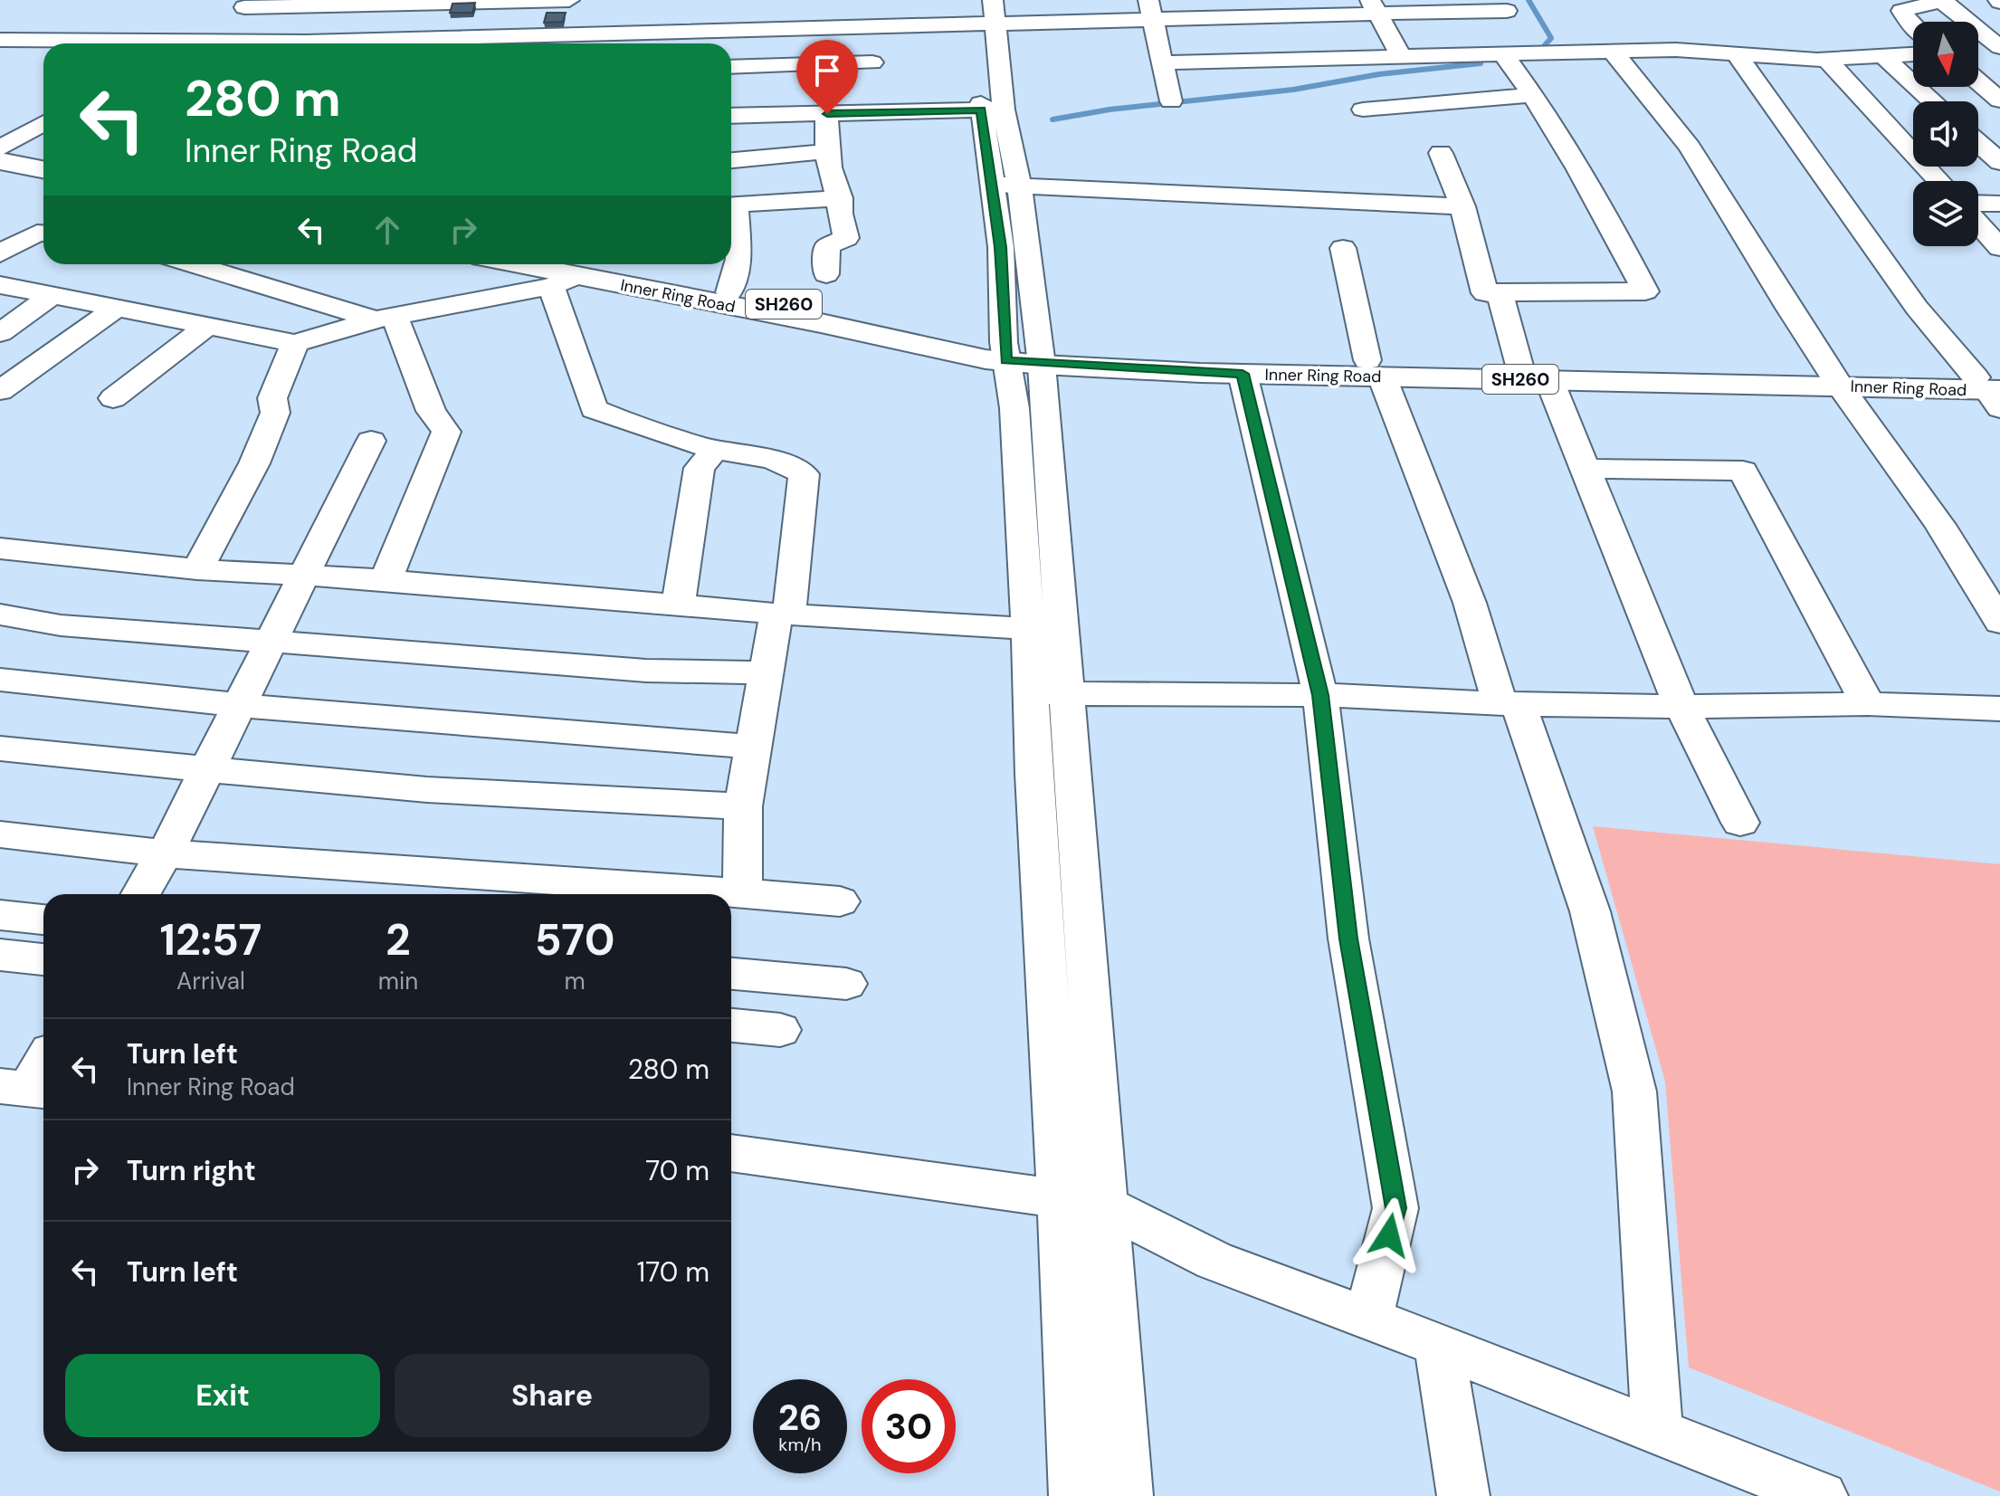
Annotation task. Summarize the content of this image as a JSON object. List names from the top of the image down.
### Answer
{
  "streets": {
    "highway": ["Inner Ring Road", "SH260"]
  },
  "north": "bottom",
  "page": {
    "turn": ["280 m", "Inner Ring Road"],
    "eta": [
      "12:57",
      "Arrival",
      "2",
      "min",
      "570",
      "m"
    ],
    "list": [
      {
        "name": "Turn left",
        "note": "Inner Ring Road",
        "value": "280 m"
      },
      {
        "name": "Turn right",
        "value": "70 m"
      },
      {
        "name": "Turn left",
        "value": "170 m"
      }
    ],
    "buttons": ["Exit", "Share"],
    "speed": "26 km/h",
    "limit": "30"
  }
}
